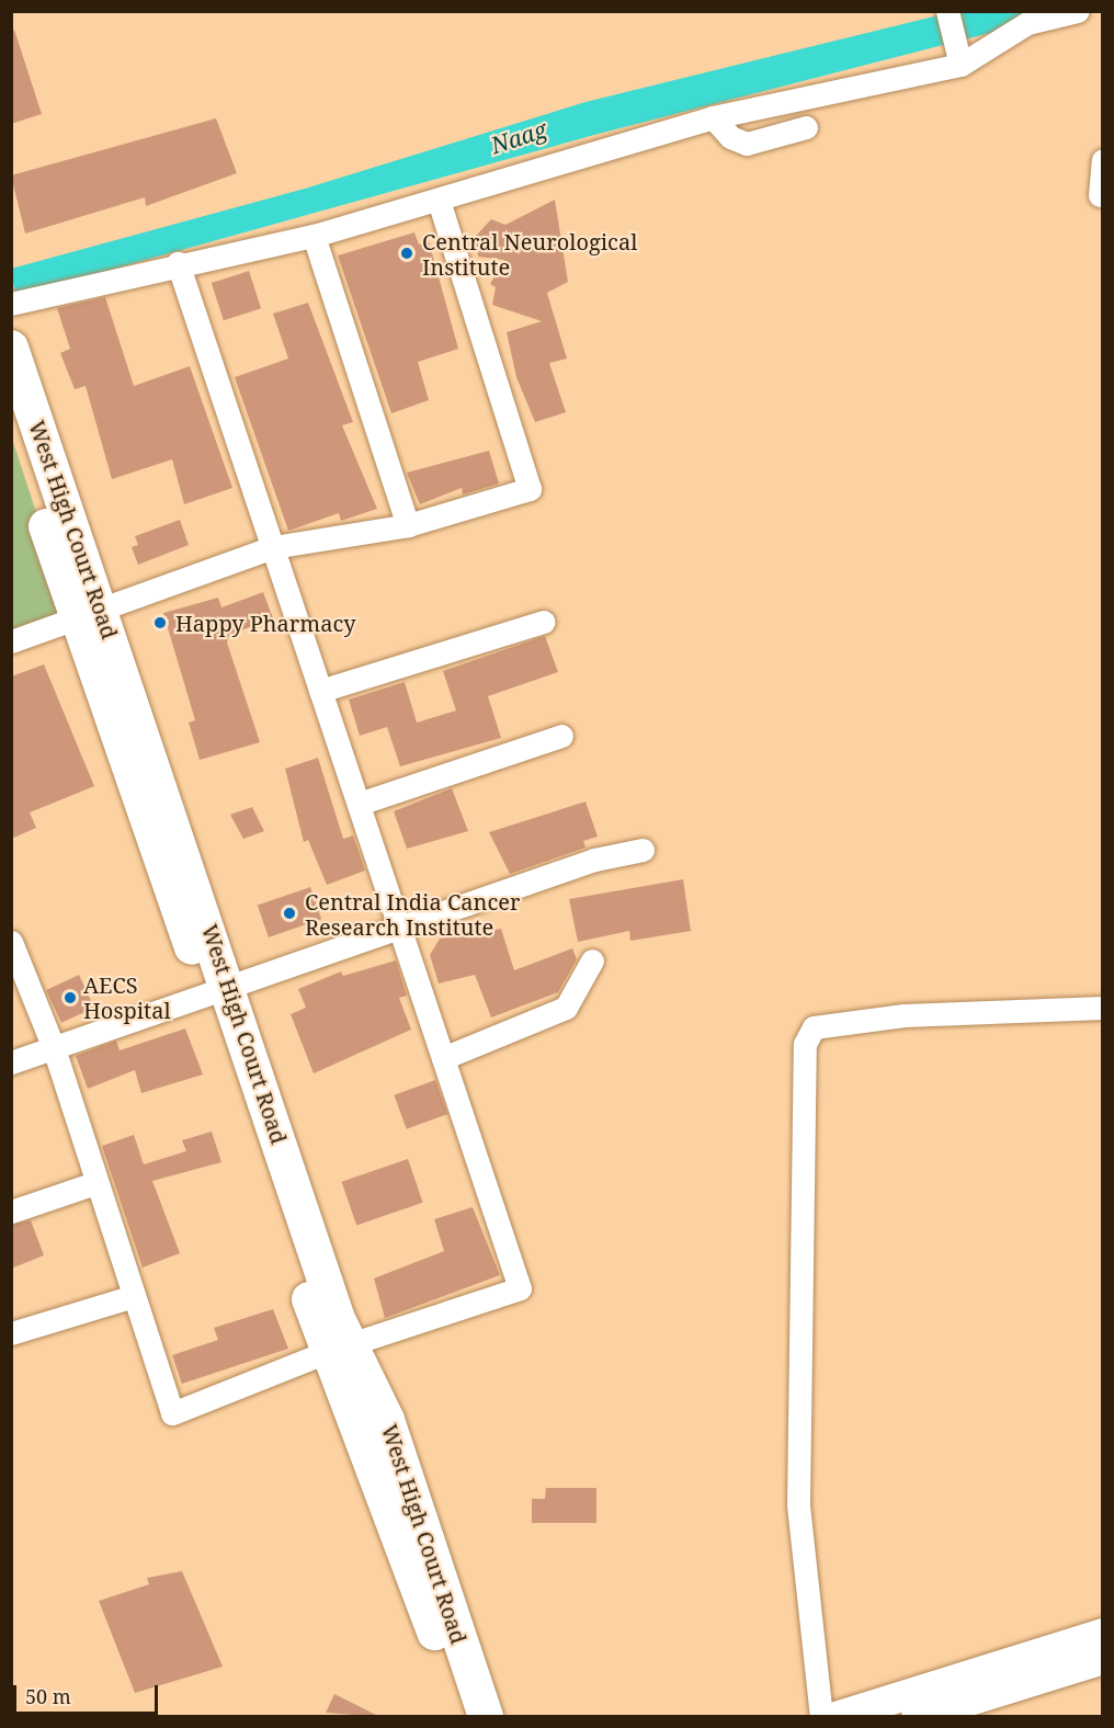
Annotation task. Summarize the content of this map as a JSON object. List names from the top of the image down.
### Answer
{
  "streets": {
    "main road": ["West High Court Road"]
  },
  "water": ["Naag"],
  "places": [
    "Central Neurological Institute",
    "Happy Pharmacy",
    "Central India Cancer Research Institute",
    "AECS Hospital"
  ],
  "scale_bar": "50 m"
}
